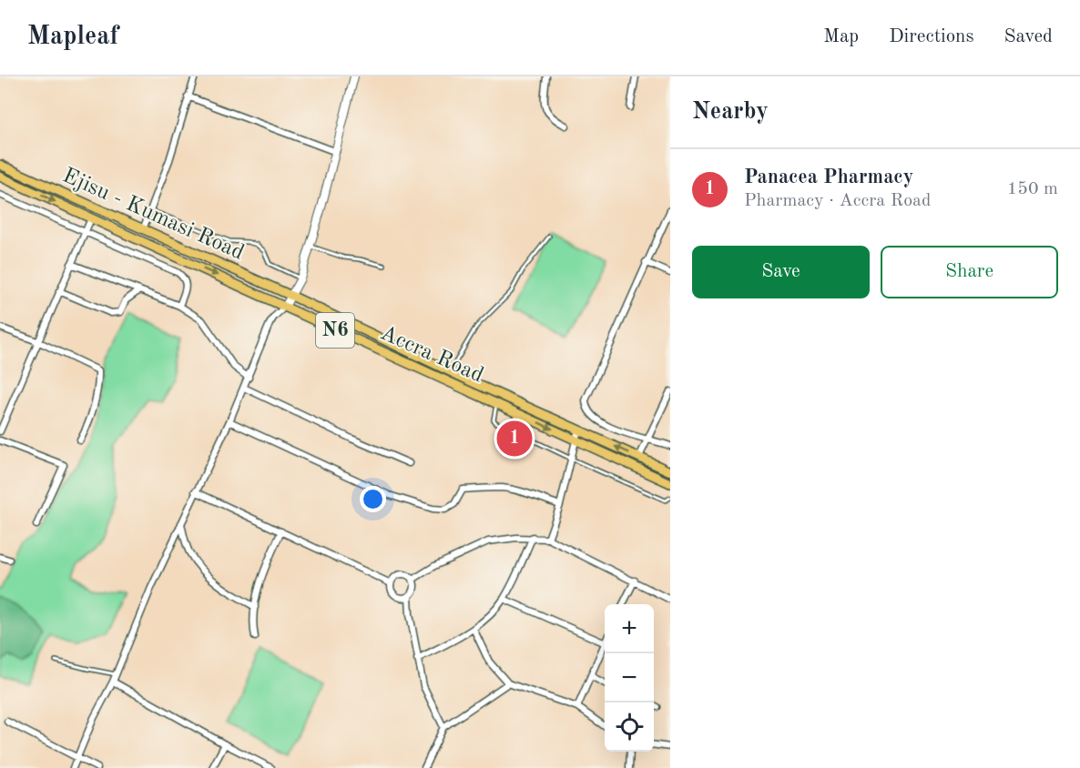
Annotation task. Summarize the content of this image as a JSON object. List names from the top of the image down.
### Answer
{
  "streets": {
    "highway": ["Ejisu - Kumasi Road", "N6", "Accra Road"]
  },
  "crossings": [
    ["Ejisu - Kumasi Road", "N6"]
  ],
  "one_way": ["Accra Road"],
  "page": {
    "header": "Mapleaf",
    "nav": ["Map", "Directions", "Saved"],
    "heading": "Nearby",
    "list": [
      {
        "mark": "1",
        "name": "Panacea Pharmacy",
        "note": "Pharmacy · Accra Road",
        "value": "150 m"
      }
    ],
    "buttons": ["Save", "Share"],
    "pins": "1",
    "map_buttons": ["+", "−"]
  }
}
